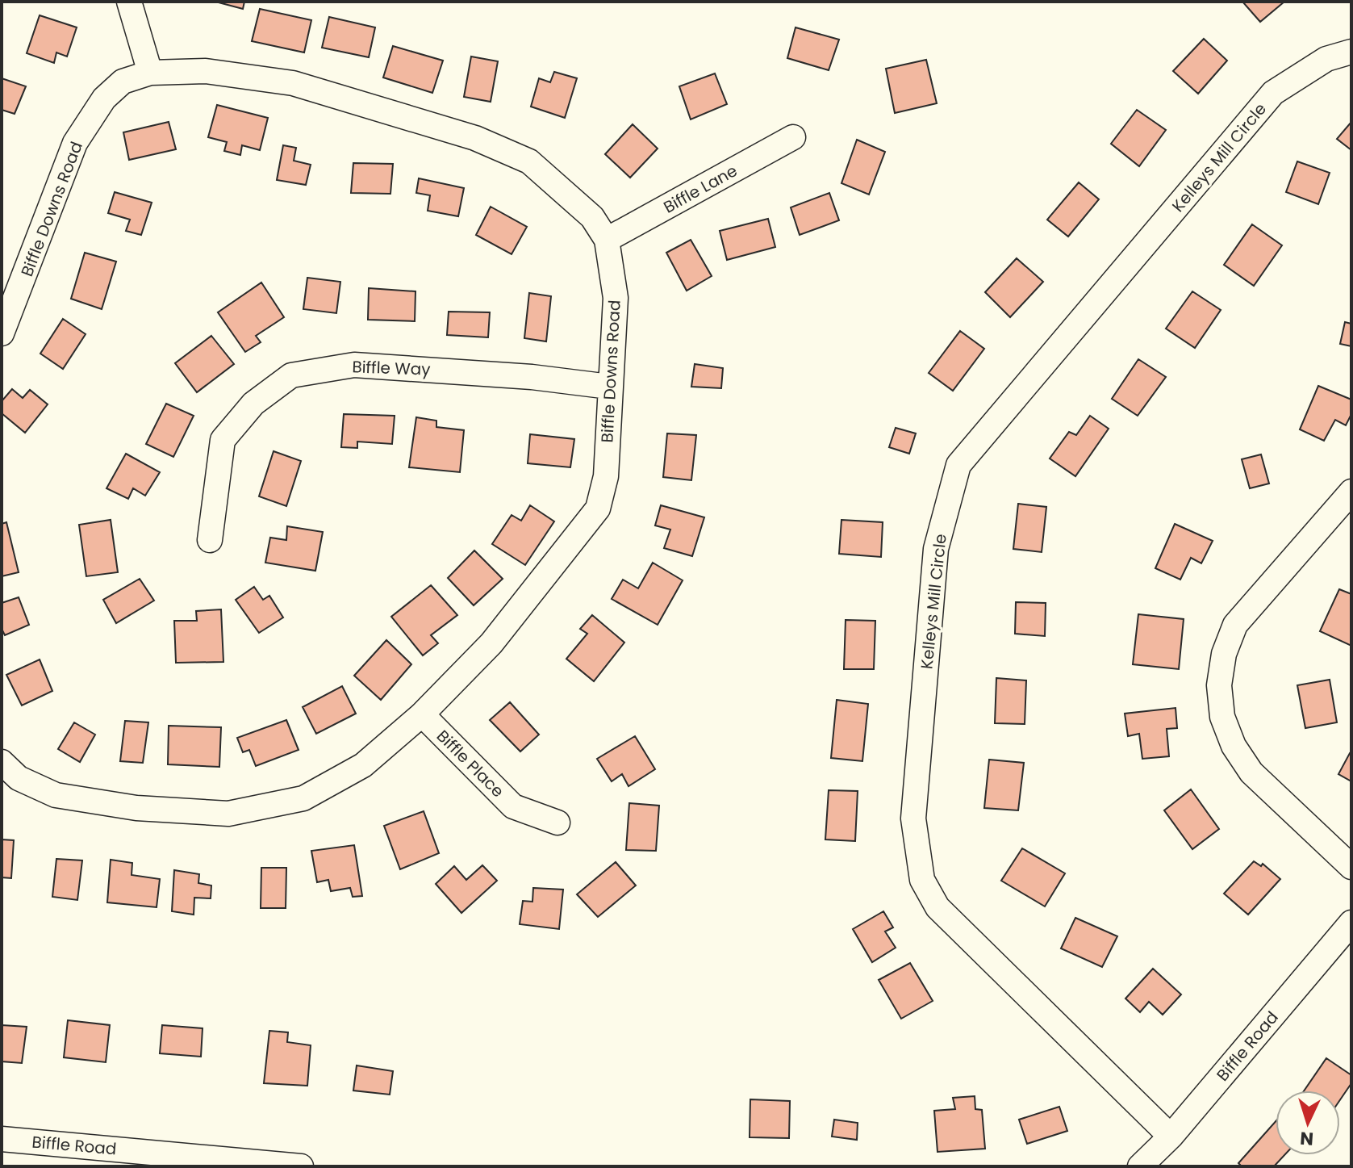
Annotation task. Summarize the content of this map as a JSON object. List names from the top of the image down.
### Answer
{
  "streets": {
    "street": [
      "Kelleys Mill Circle",
      "Biffle Lane",
      "Biffle Downs Road",
      "Biffle Way",
      "Biffle Place",
      "Biffle Road"
    ]
  },
  "crossings": [
    ["Kelleys Mill Circle", "Biffle Road"],
    ["Biffle Lane", "Biffle Downs Road"],
    ["Biffle Downs Road", "Biffle Way"],
    ["Biffle Downs Road", "Biffle Place"]
  ],
  "north": "bottom"
}
